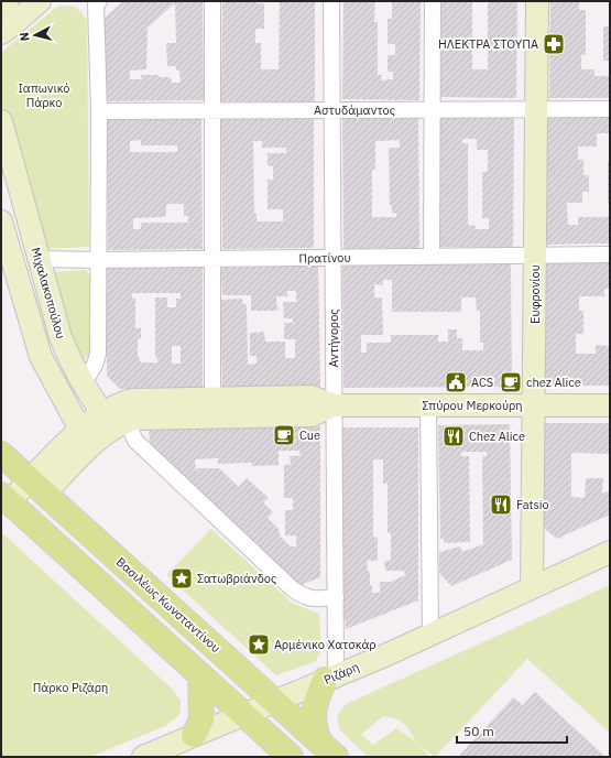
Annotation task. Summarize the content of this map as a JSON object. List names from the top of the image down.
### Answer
{
  "streets": {
    "main road": [
      "Μιχαλακοπούλου",
      "Ευφρονίου",
      "Σπύρου Μερκούρη",
      "Βασιλέως Κωνσταντίνου",
      "Ριζάρη"
    ],
    "street": ["Αστυδάμαντος", "Πρατίνου", "Αντήνορος"]
  },
  "crossings": [
    ["Αστυδάμαντος", "Ευφρονίου"],
    ["Αστυδάμαντος", "Αντήνορος"],
    ["Πρατίνου", "Μιχαλακοπούλου"],
    ["Πρατίνου", "Ευφρονίου"],
    ["Πρατίνου", "Αντήνορος"],
    ["Μιχαλακοπούλου", "Σπύρου Μερκούρη"],
    ["Ευφρονίου", "Σπύρου Μερκούρη"],
    ["Ευφρονίου", "Ριζάρη"],
    ["Αντήνορος", "Σπύρου Μερκούρη"],
    ["Αντήνορος", "Ριζάρη"],
    ["Βασιλέως Κωνσταντίνου", "Ριζάρη"]
  ],
  "parks": ["Ιαπωνικό Πάρκο", "Πάρκο Ριζάρη"],
  "places": {
    "pharmacy": ["ΗΛΕΚΤΡΑ ΣΤΟΥΠΑ"],
    "public building": ["ACS"],
    "cafe": ["chez Alice", "Cue"],
    "restaurant": ["Chez Alice", "Fatsio"],
    "place": ["Σατωβριάνδος", "Αρμένικο Χατσκάρ"]
  },
  "scale_bar": "50 m",
  "north": "left"
}
